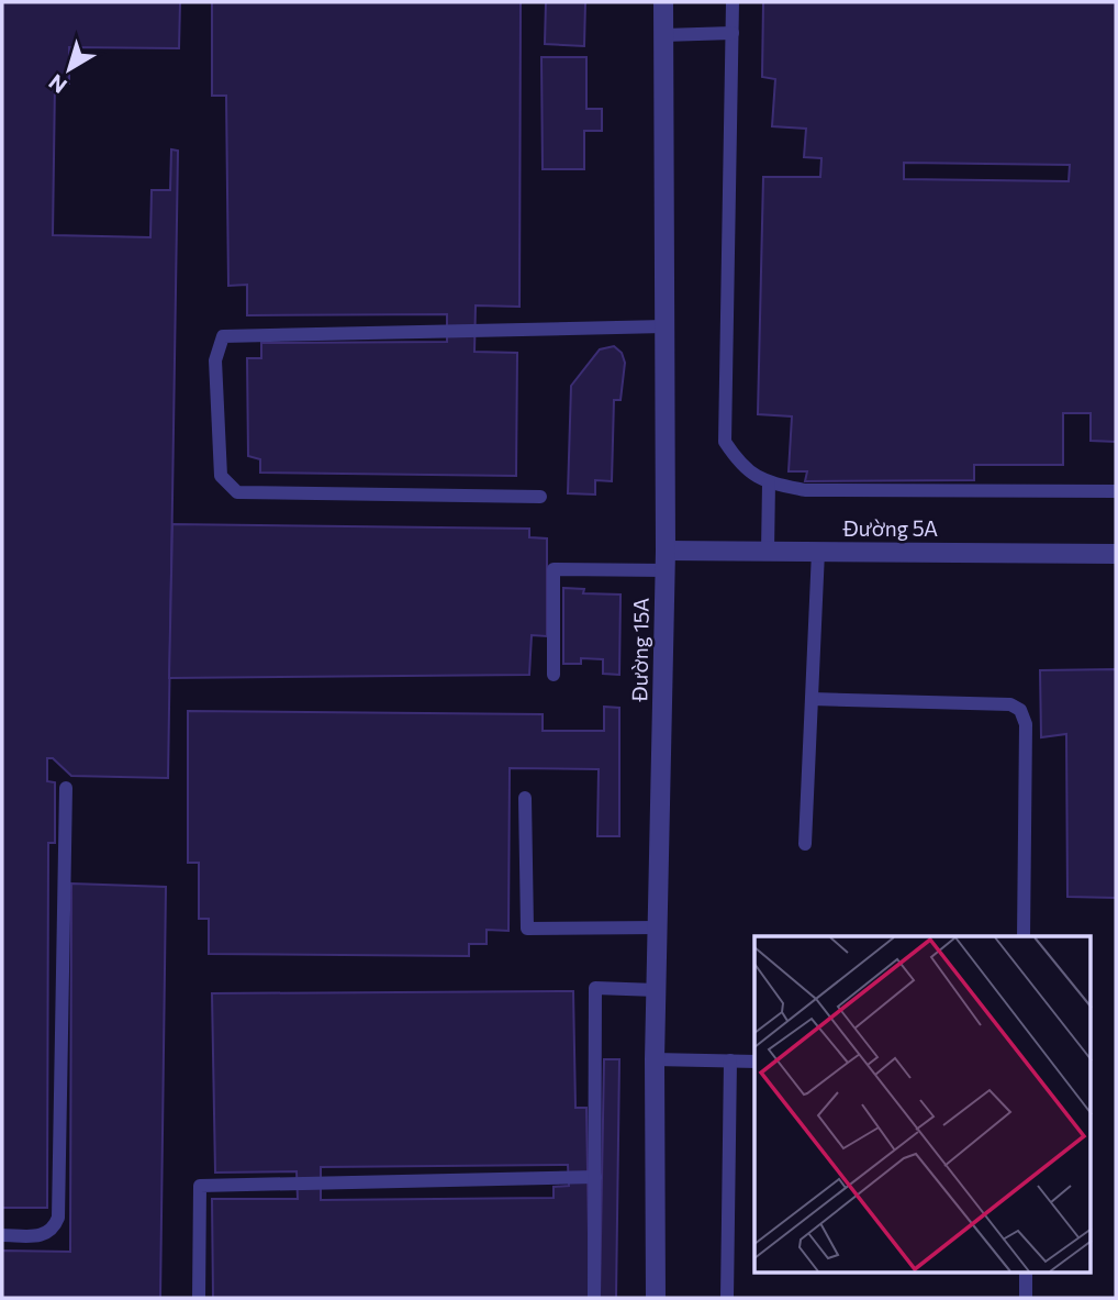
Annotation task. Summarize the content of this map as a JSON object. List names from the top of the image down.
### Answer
{
  "streets": {
    "street": ["Đường 5A", "Đường 15A"]
  },
  "crossings": [
    ["Đường 5A", "Đường 15A"]
  ],
  "north": "bottom left"
}
